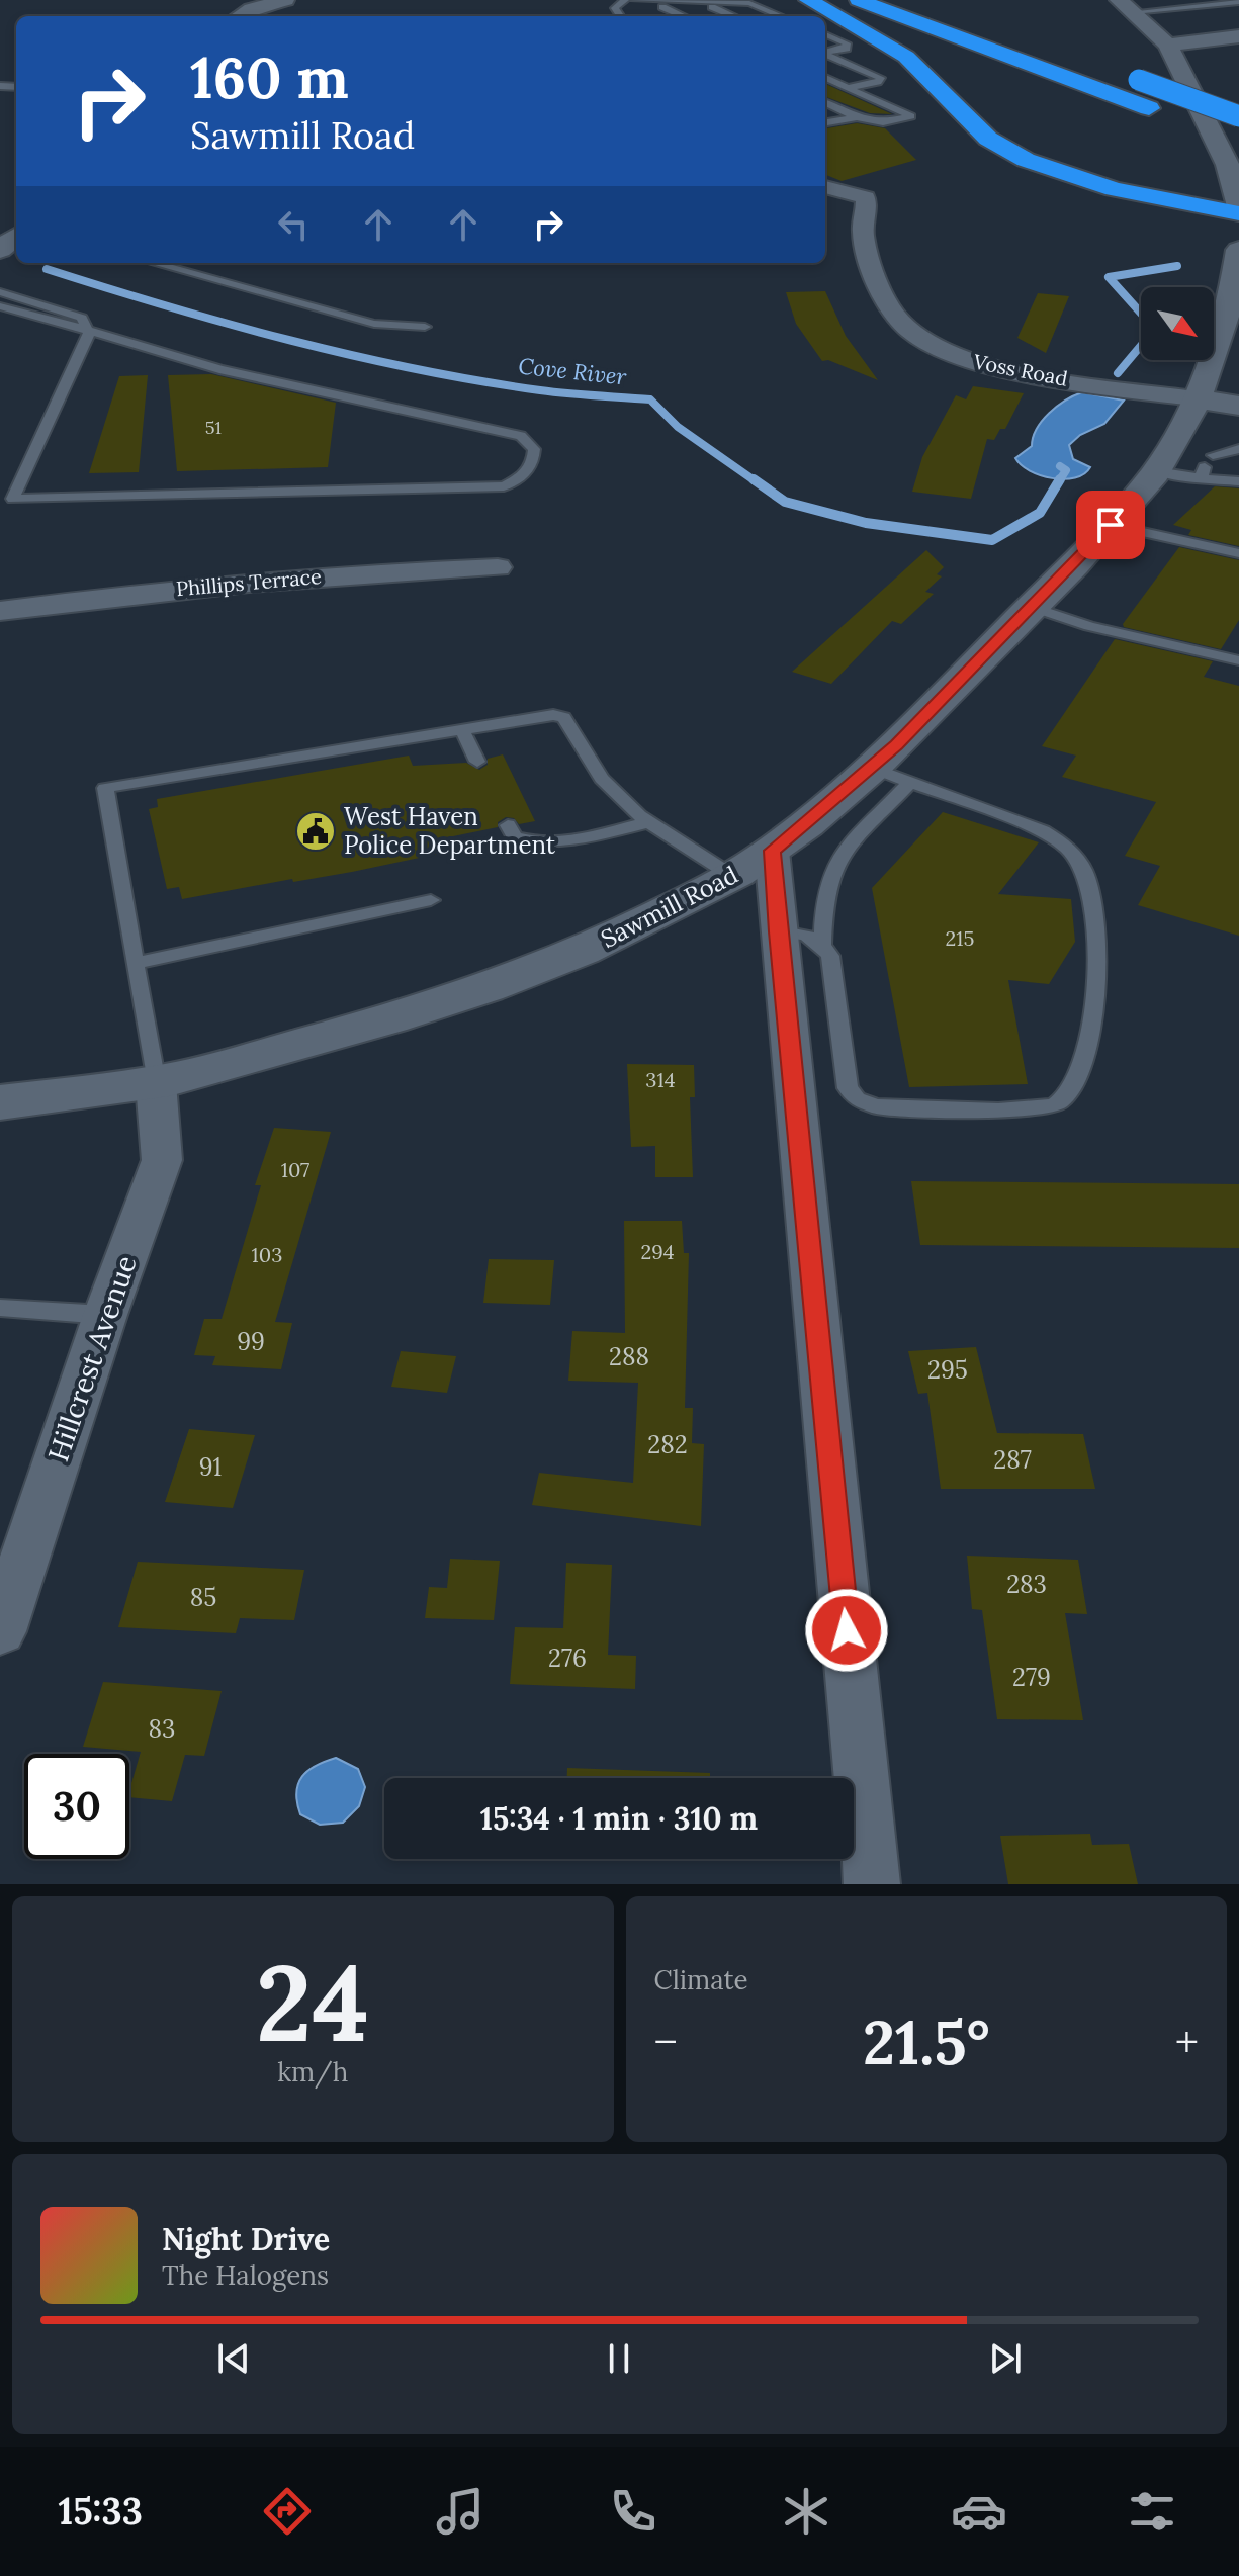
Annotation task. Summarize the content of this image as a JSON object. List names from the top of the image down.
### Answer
{
  "streets": {
    "main road": ["Sawmill Road"],
    "street": ["Voss Road", "Phillips Terrace", "Hillcrest Avenue"]
  },
  "crossings": [
    ["Voss Road", "Sawmill Road"],
    ["Sawmill Road", "Hillcrest Avenue"]
  ],
  "water": ["Cove River"],
  "places": {
    "public building": ["West Haven Police Department"]
  },
  "house_numbers": [
    "51",
    "215",
    "314",
    "107",
    "294",
    "103",
    "99",
    "288",
    "295",
    "282",
    "287",
    "91",
    "283",
    "85",
    "276",
    "279",
    "83"
  ],
  "north": "bottom right",
  "page": {
    "turn": ["160 m", "Sawmill Road"],
    "limit": "30",
    "trip": "15:34 · 1 min · 310 m",
    "tile": [
      ["24", "km/h"],
      "Climate"
    ],
    "heat": ["−", "21.5°", "+"],
    "song": ["Night Drive", "The Halogens"],
    "tabs": "15:33"
  }
}
